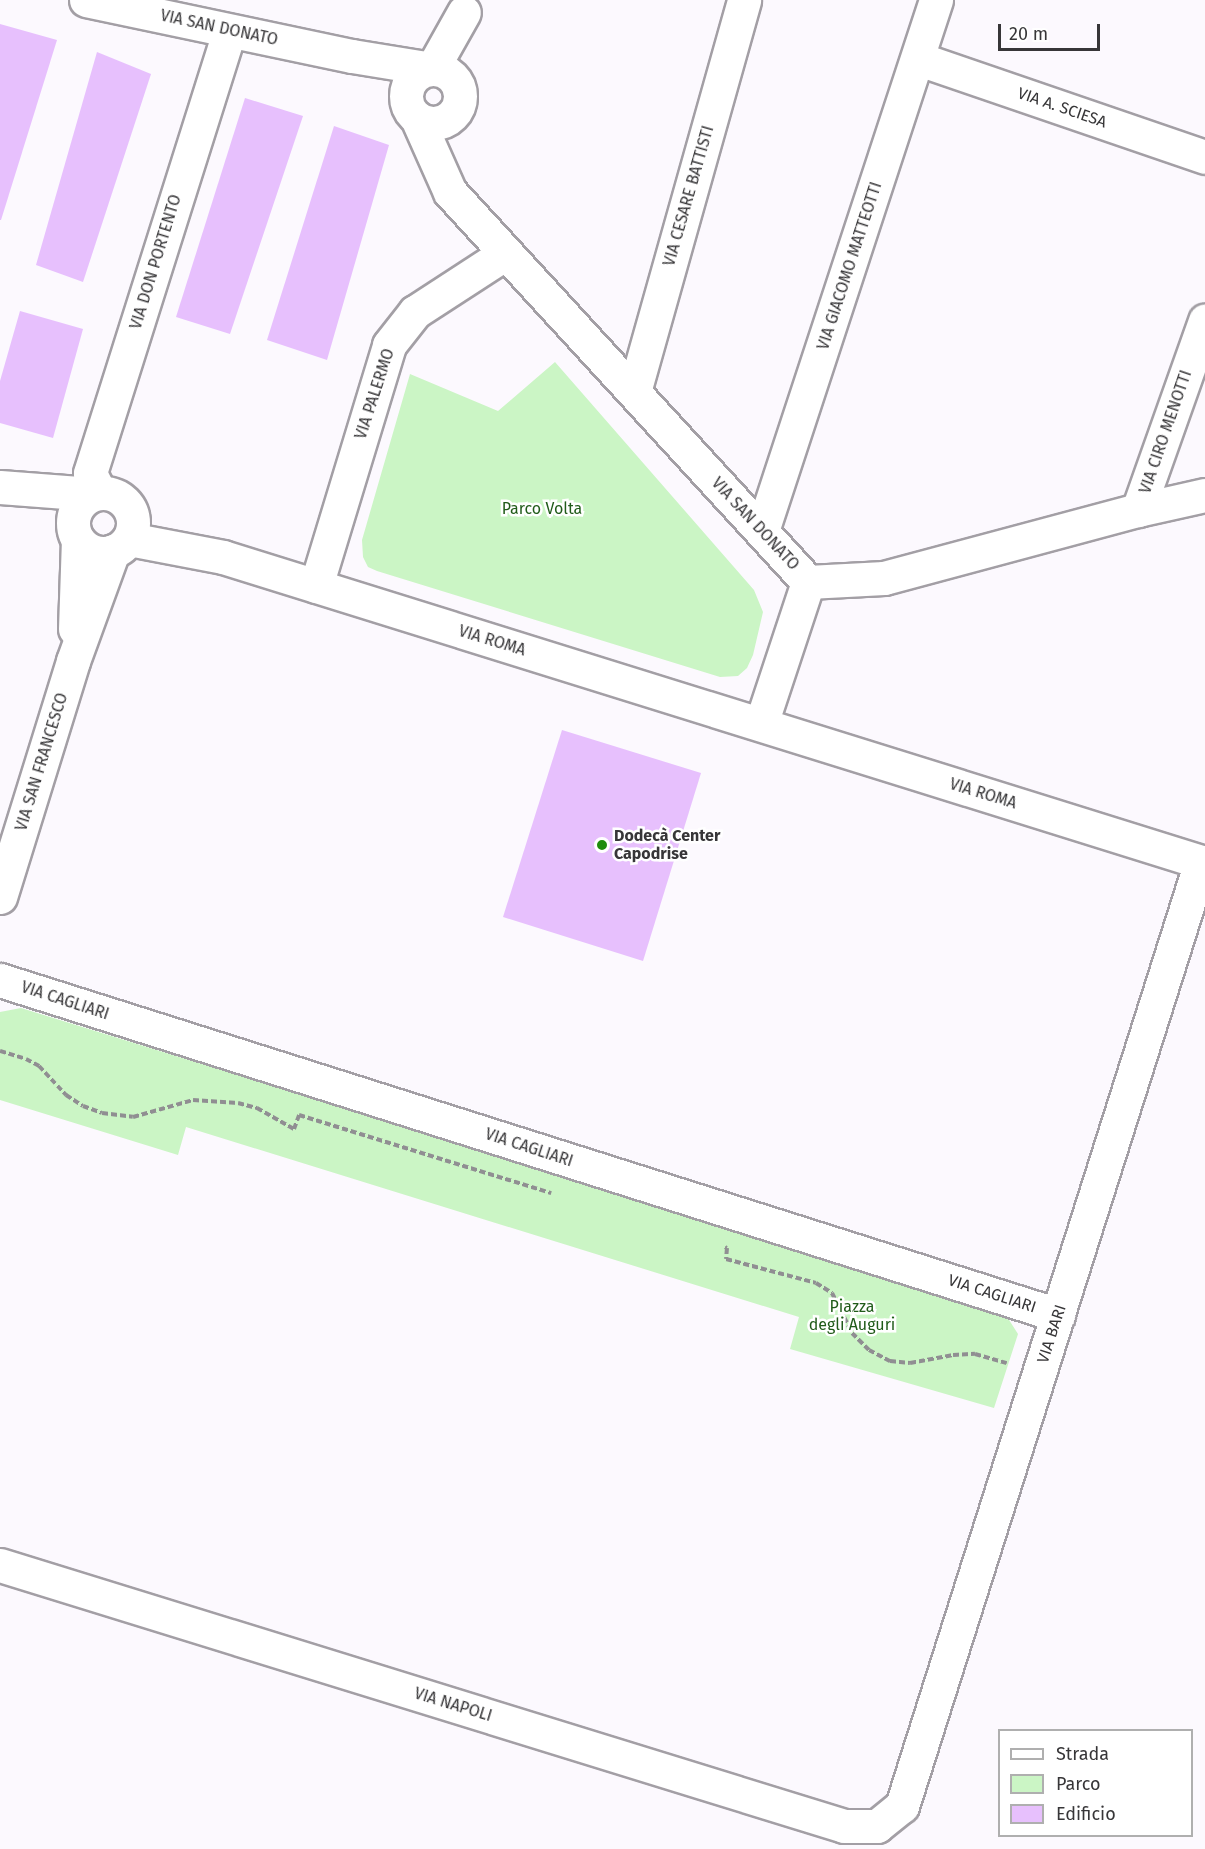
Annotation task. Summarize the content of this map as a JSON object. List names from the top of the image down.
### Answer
{
  "streets": {
    "street": [
      "VIA SAN DONATO",
      "VIA A. SCIESA",
      "VIA CESARE BATTISTI",
      "VIA DON PORTENTO",
      "VIA GIACOMO MATTEOTTI",
      "VIA PALERMO",
      "VIA CIRO MENOTTI",
      "VIA ROMA",
      "VIA SAN FRANCESCO",
      "VIA CAGLIARI",
      "VIA BARI",
      "VIA NAPOLI"
    ]
  },
  "crossings": [
    ["VIA SAN DONATO", "VIA CESARE BATTISTI"],
    ["VIA SAN DONATO", "VIA DON PORTENTO"],
    ["VIA SAN DONATO", "VIA GIACOMO MATTEOTTI"],
    ["VIA SAN DONATO", "VIA PALERMO"],
    ["VIA SAN DONATO", "VIA CIRO MENOTTI"],
    ["VIA A. SCIESA", "VIA GIACOMO MATTEOTTI"],
    ["VIA DON PORTENTO", "VIA ROMA"],
    ["VIA DON PORTENTO", "VIA SAN FRANCESCO"],
    ["VIA PALERMO", "VIA ROMA"],
    ["VIA ROMA", "VIA SAN FRANCESCO"],
    ["VIA ROMA", "VIA BARI"],
    ["VIA CAGLIARI", "VIA BARI"],
    ["VIA BARI", "VIA NAPOLI"]
  ],
  "parks": ["Parco Volta", "Piazza degli Auguri"],
  "places": ["Dodecà Center Capodrise"],
  "legend": ["Strada", "Parco", "Edificio"],
  "scale_bar": "20 m"
}
